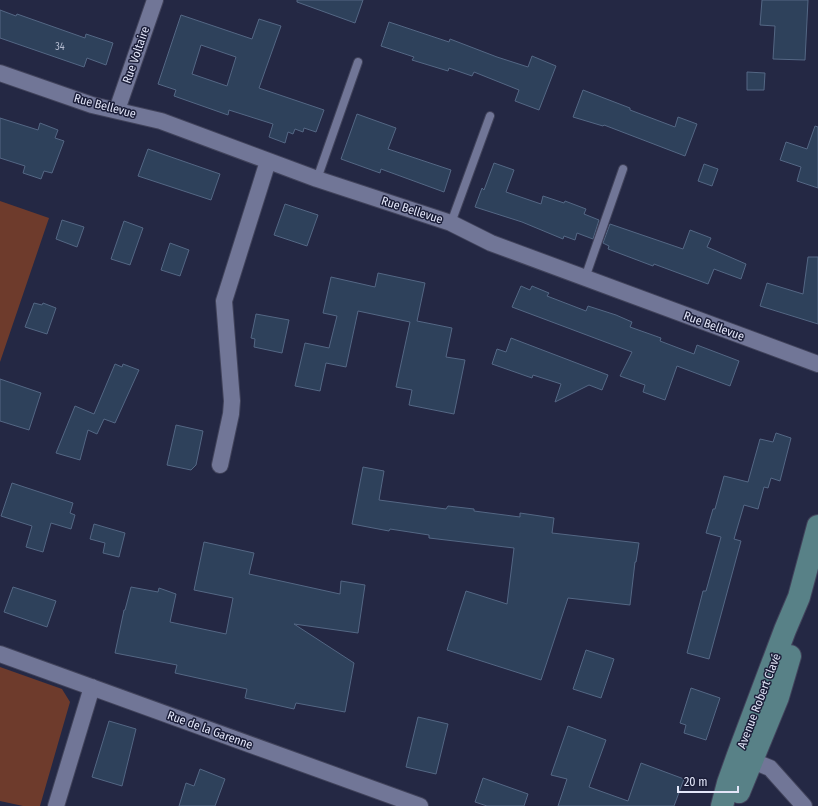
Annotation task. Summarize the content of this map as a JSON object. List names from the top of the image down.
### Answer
{
  "streets": {
    "street": [
      "Rue Voltaire",
      "Rue Bellevue",
      "Avenue Robert Clavé",
      "Rue de la Garenne"
    ]
  },
  "crossings": [
    ["Rue Voltaire", "Rue Bellevue"]
  ],
  "house_numbers": ["34"],
  "scale_bar": "20 m"
}
